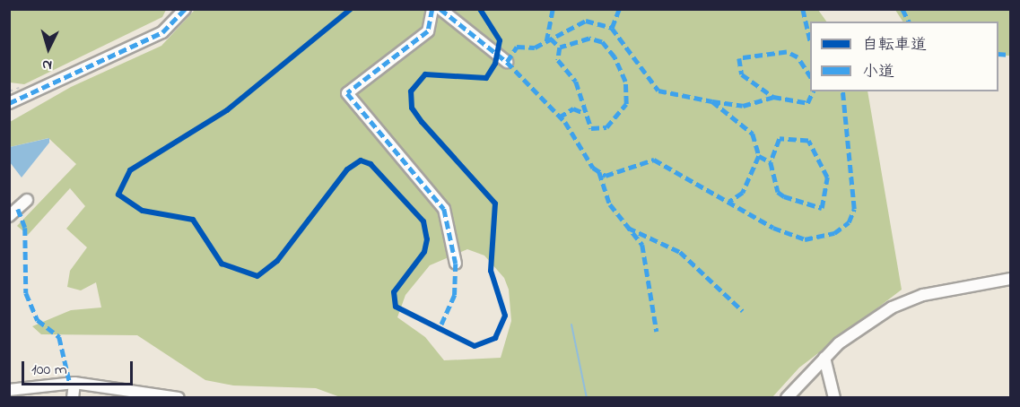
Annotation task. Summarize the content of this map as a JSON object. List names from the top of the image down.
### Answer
{
  "legend": ["自転車道", "小道"],
  "scale_bar": "100 m",
  "north": "bottom"
}
